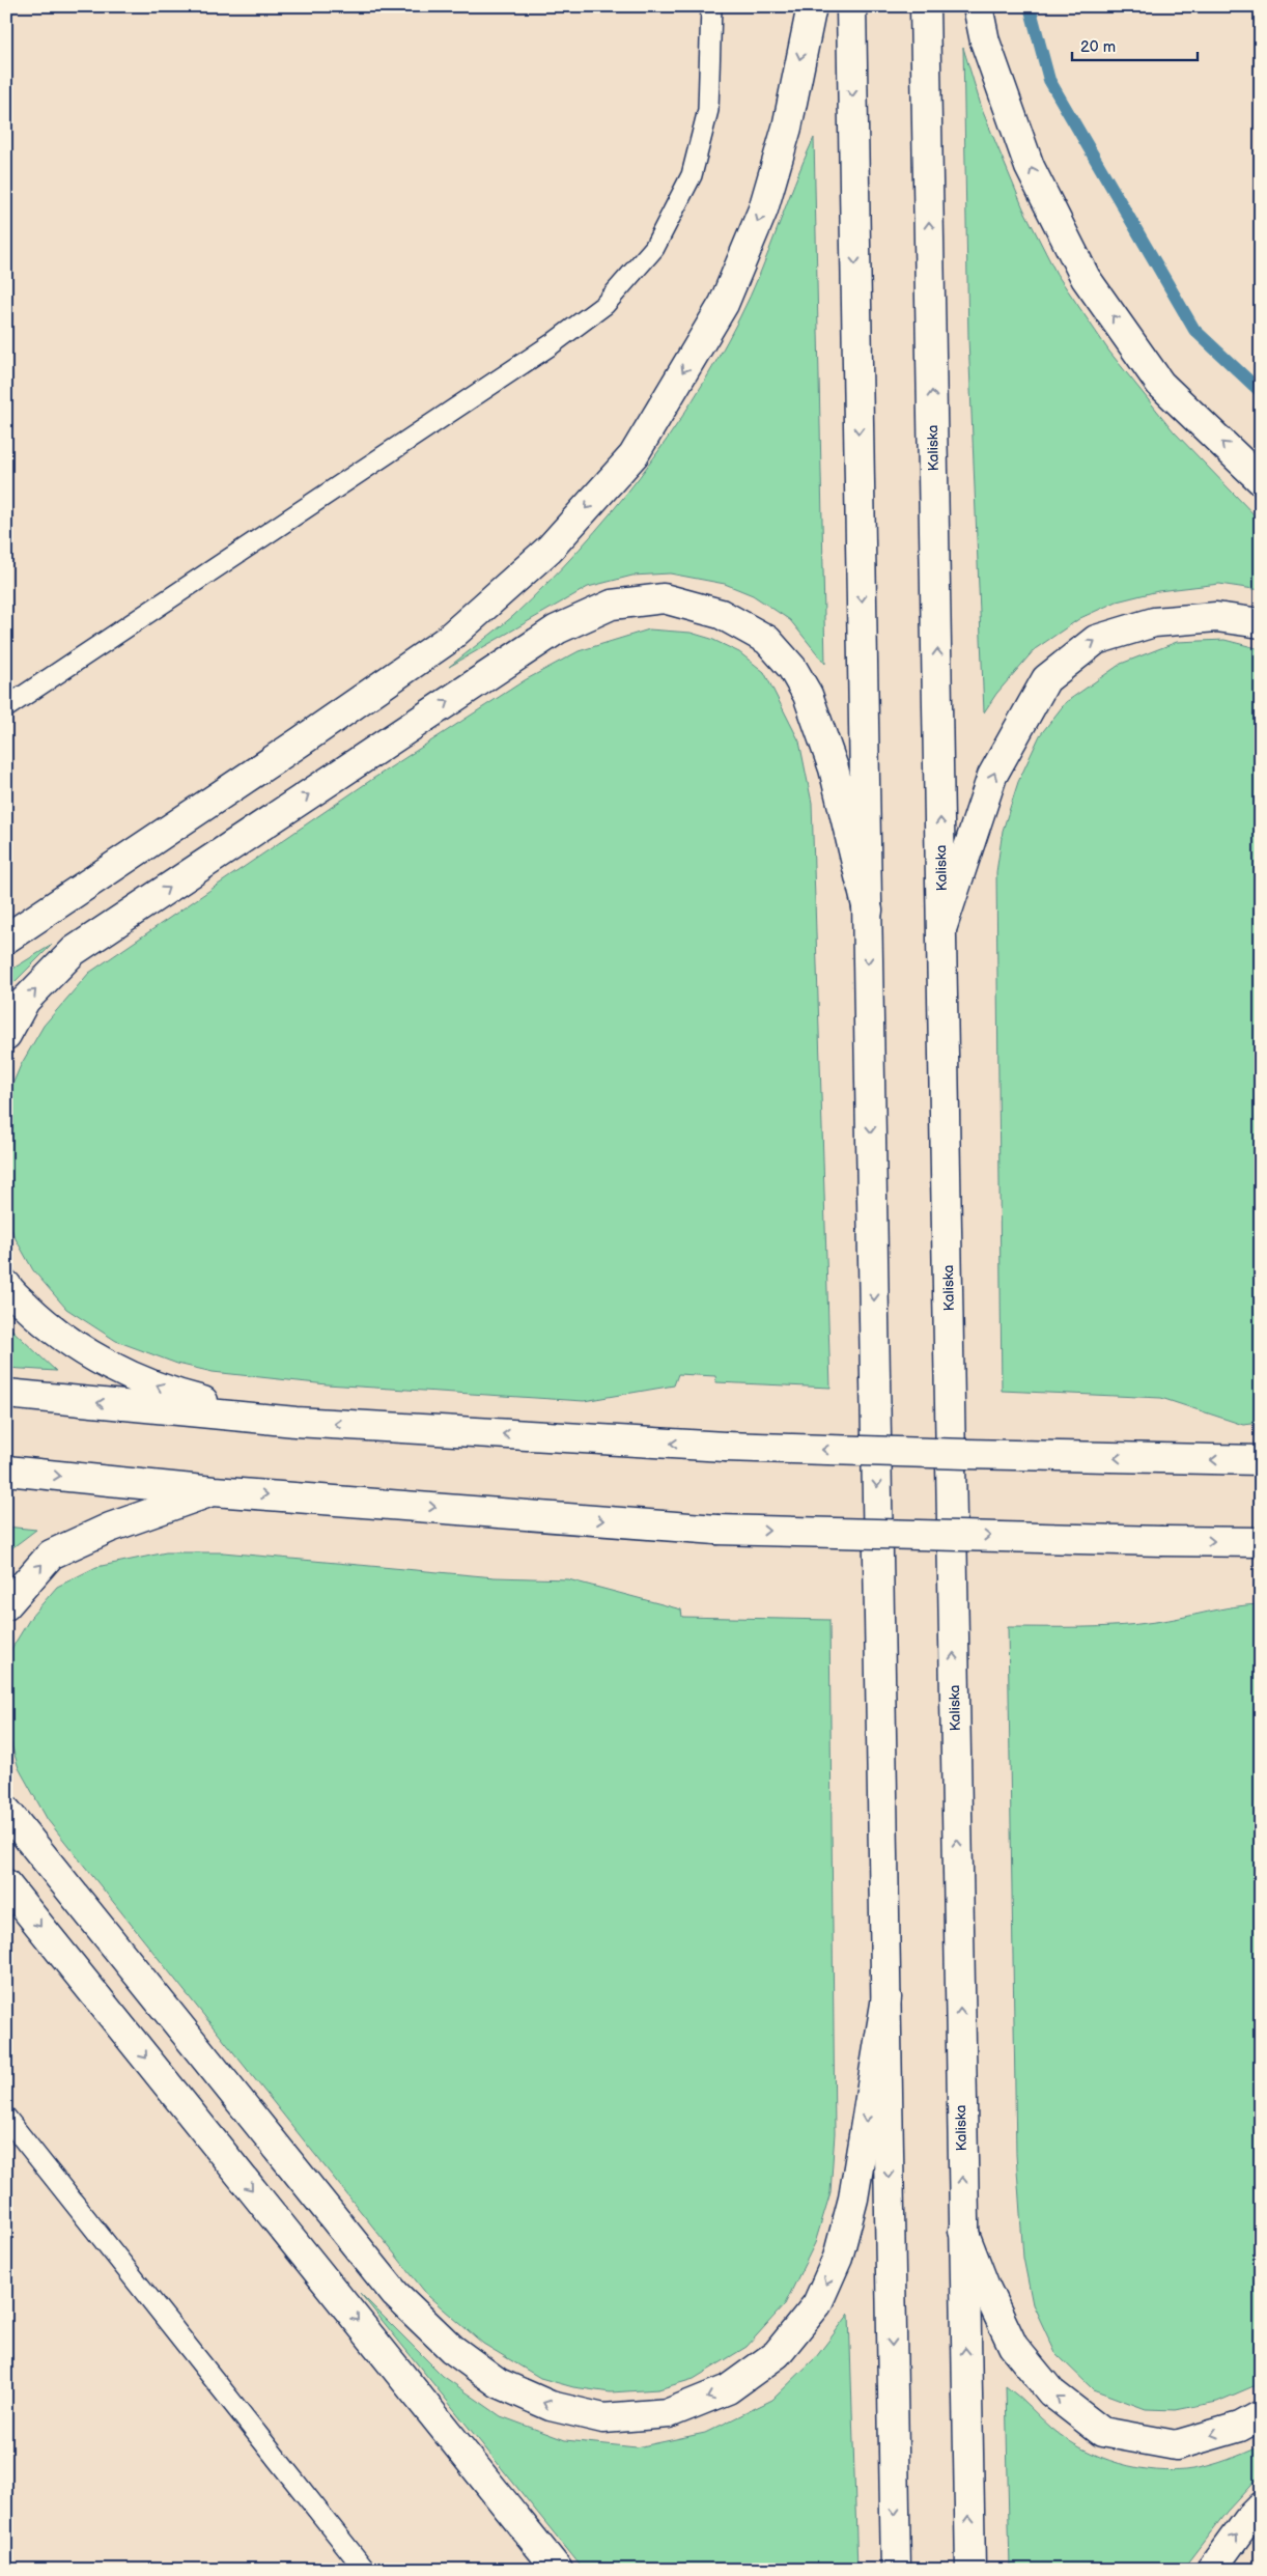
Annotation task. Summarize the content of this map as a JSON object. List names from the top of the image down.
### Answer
{
  "streets": {
    "main road": ["Kaliska"]
  },
  "scale_bar": "20 m"
}
